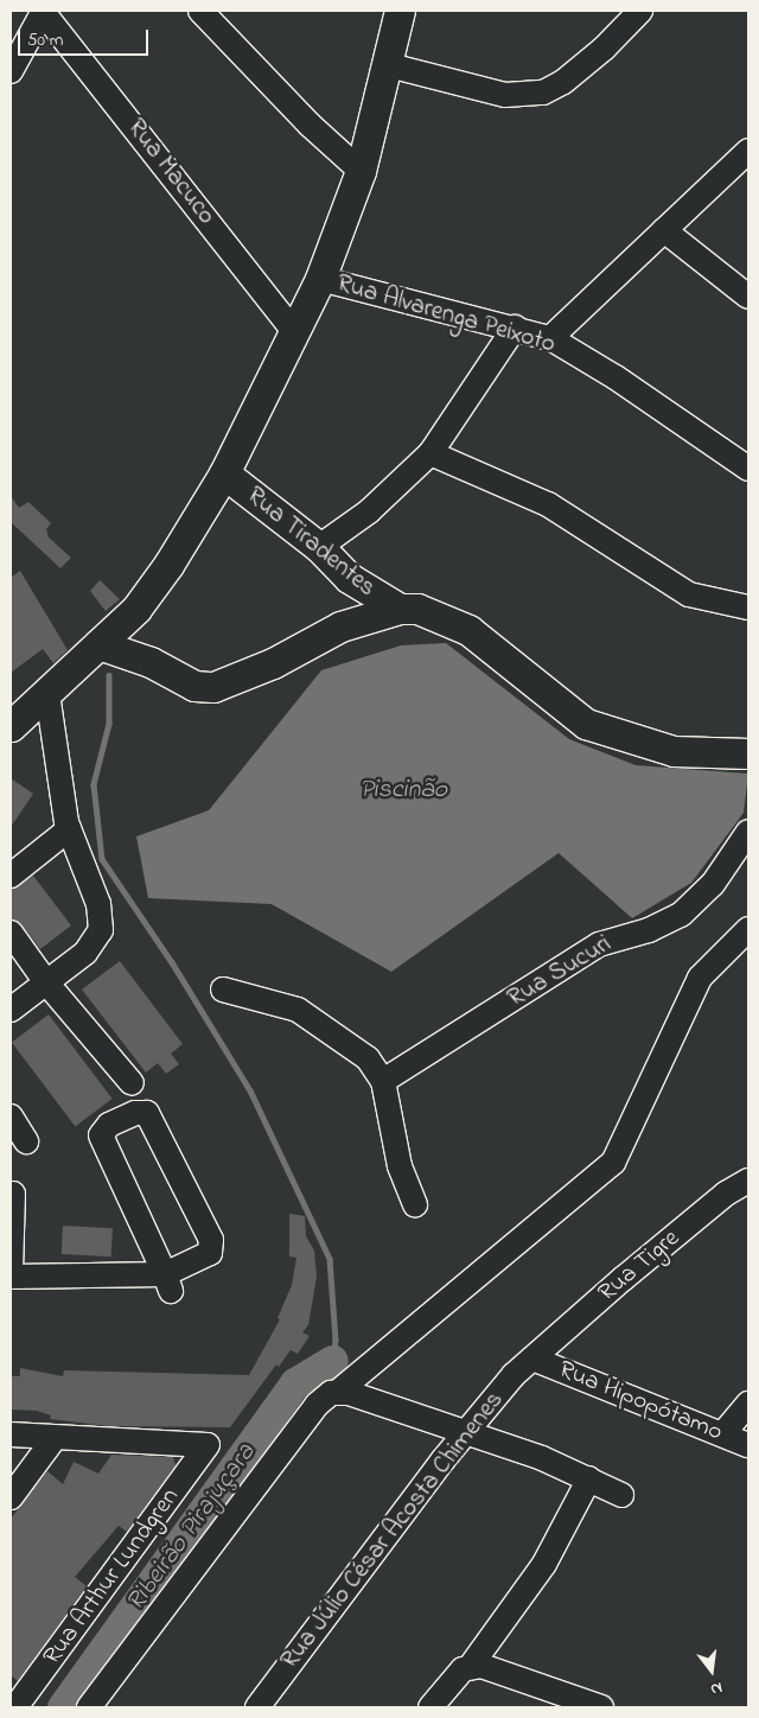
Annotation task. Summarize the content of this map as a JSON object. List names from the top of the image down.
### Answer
{
  "streets": {
    "main road": ["Rua Tiradentes"],
    "street": [
      "Rua Macuco",
      "Rua Alvarenga Peixoto",
      "Rua Sucuri",
      "Rua Tigre",
      "Rua Hipopótamo",
      "Rua Júlio César Acosta Chimenes",
      "Rua Arthur Lundgren"
    ]
  },
  "crossings": [
    ["Rua Tigre", "Rua Hipopótamo"],
    ["Rua Tigre", "Rua Júlio César Acosta Chimenes"],
    ["Rua Hipopótamo", "Rua Júlio César Acosta Chimenes"]
  ],
  "water": ["Piscinão", "Ribeirão Pirajuçara"],
  "scale_bar": "50 m",
  "north": "bottom"
}
